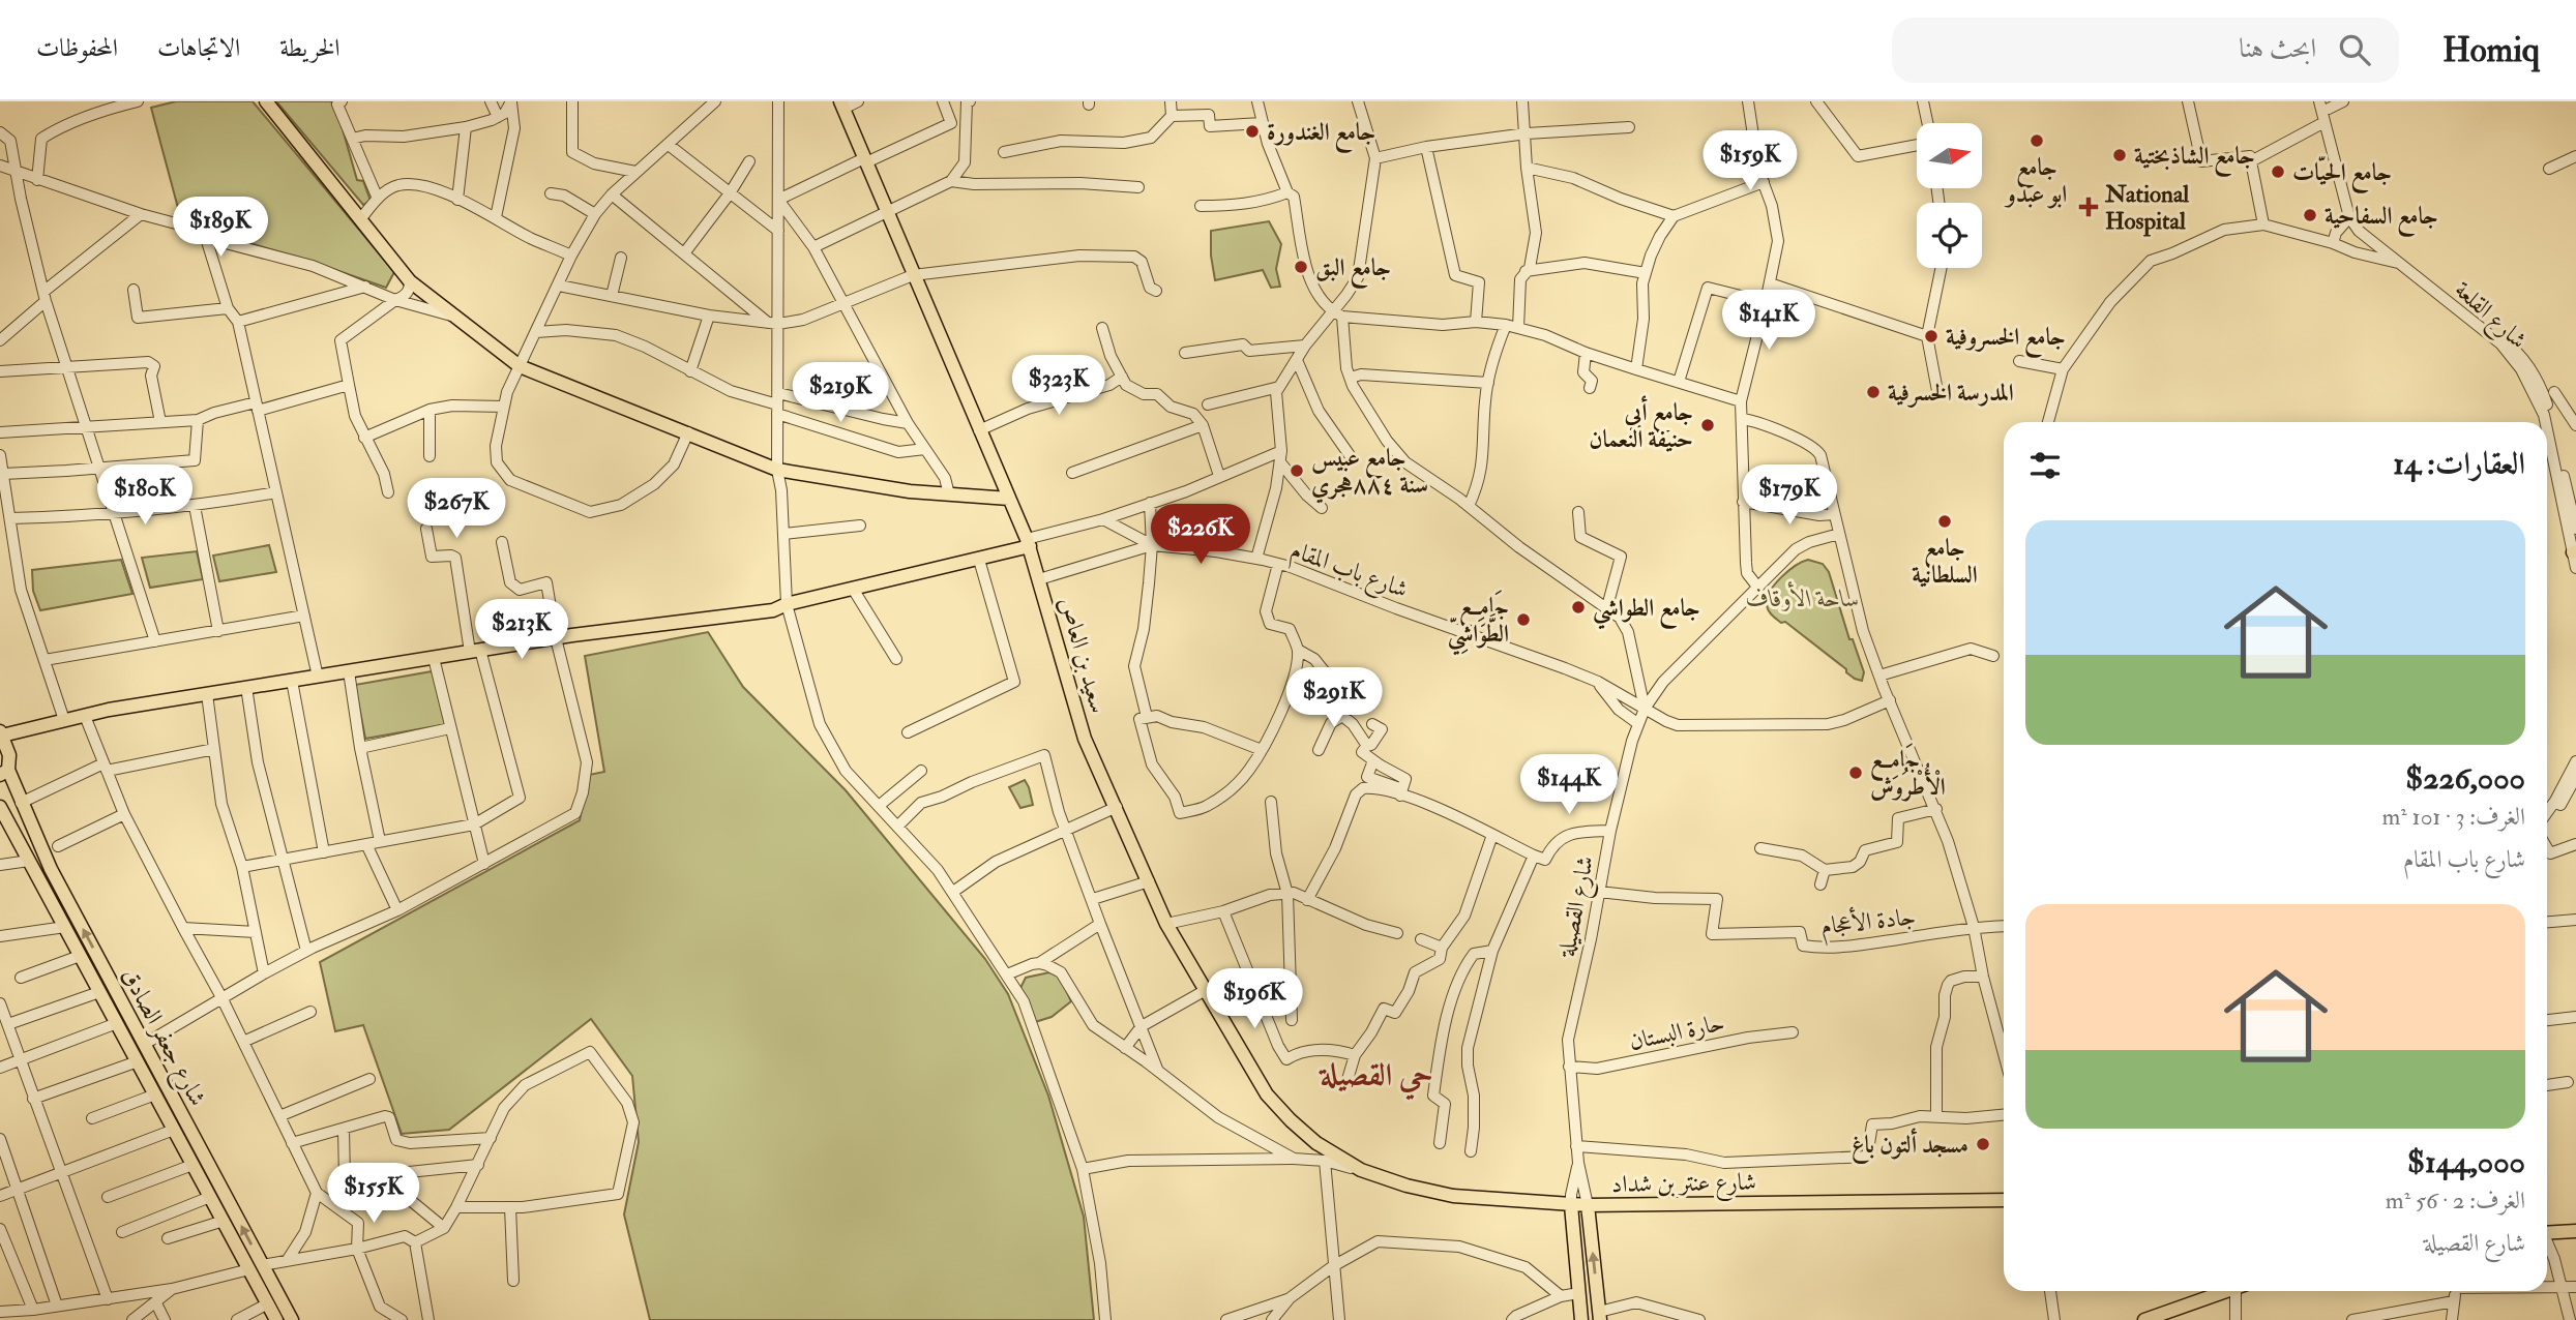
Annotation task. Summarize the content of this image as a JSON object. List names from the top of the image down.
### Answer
{
  "streets": {
    "main road": ["سعيد بن العاص", "شارع جعفر الصادق", "شارع عنتر بن شداد"],
    "street": [
      "شارع القلعة",
      "شارع باب المقام",
      "شارع القصيلة",
      "جادة الأعجام",
      "حارة البستان"
    ]
  },
  "crossings": [
    ["شارع باب المقام", "سعيد بن العاص"],
    ["شارع باب المقام", "شارع القصيلة"],
    ["سعيد بن العاص", "شارع عنتر بن شداد"],
    ["شارع القصيلة", "جادة الأعجام"],
    ["شارع القصيلة", "حارة البستان"],
    ["شارع القصيلة", "شارع عنتر بن شداد"]
  ],
  "districts": ["حي القصيلة"],
  "parks": ["ساحة الأوقاف"],
  "places": {
    "other": [
      "جامع الغندورة",
      "جامع ابو عبدو",
      "جامع الشاذبختية",
      "جامع الحيّات",
      "جامع السفاحية",
      "جامع البق",
      "جامع الخسروفية",
      "المدرسة الخسرفية",
      "جامع أبي حنيفة النعمان",
      "جامع عبيس سنة ٨٨٤هجري",
      "جامع السلطانية",
      "جامع الطواشي",
      "جَامِع الطَّوَاشِيّ",
      "جَامِع الْأُطْرُوش",
      "مسجد ألتون باغ"
    ],
    "health": ["National Hospital"]
  },
  "north": "right",
  "page": {
    "header": "Homiq",
    "search": "ابحث هنا",
    "nav": ["الخريطة", "الاتجاهات", "المحفوظات"],
    "price": [
      "$159K",
      "$189K",
      "$141K",
      "$323K",
      "$219K",
      "$180K",
      "$179K",
      "$267K",
      "$226K",
      "$213K",
      "$291K",
      "$144K",
      "$196K",
      "$155K"
    ],
    "heading": "العقارات: 14",
    "list": [
      {
        "name": "$226,000",
        "note": "الغرف: 3 · 101 m² · شارع باب المقام"
      },
      {
        "name": "$144,000",
        "note": "الغرف: 2 · 56 m² · شارع القصيلة"
      }
    ]
  }
}
